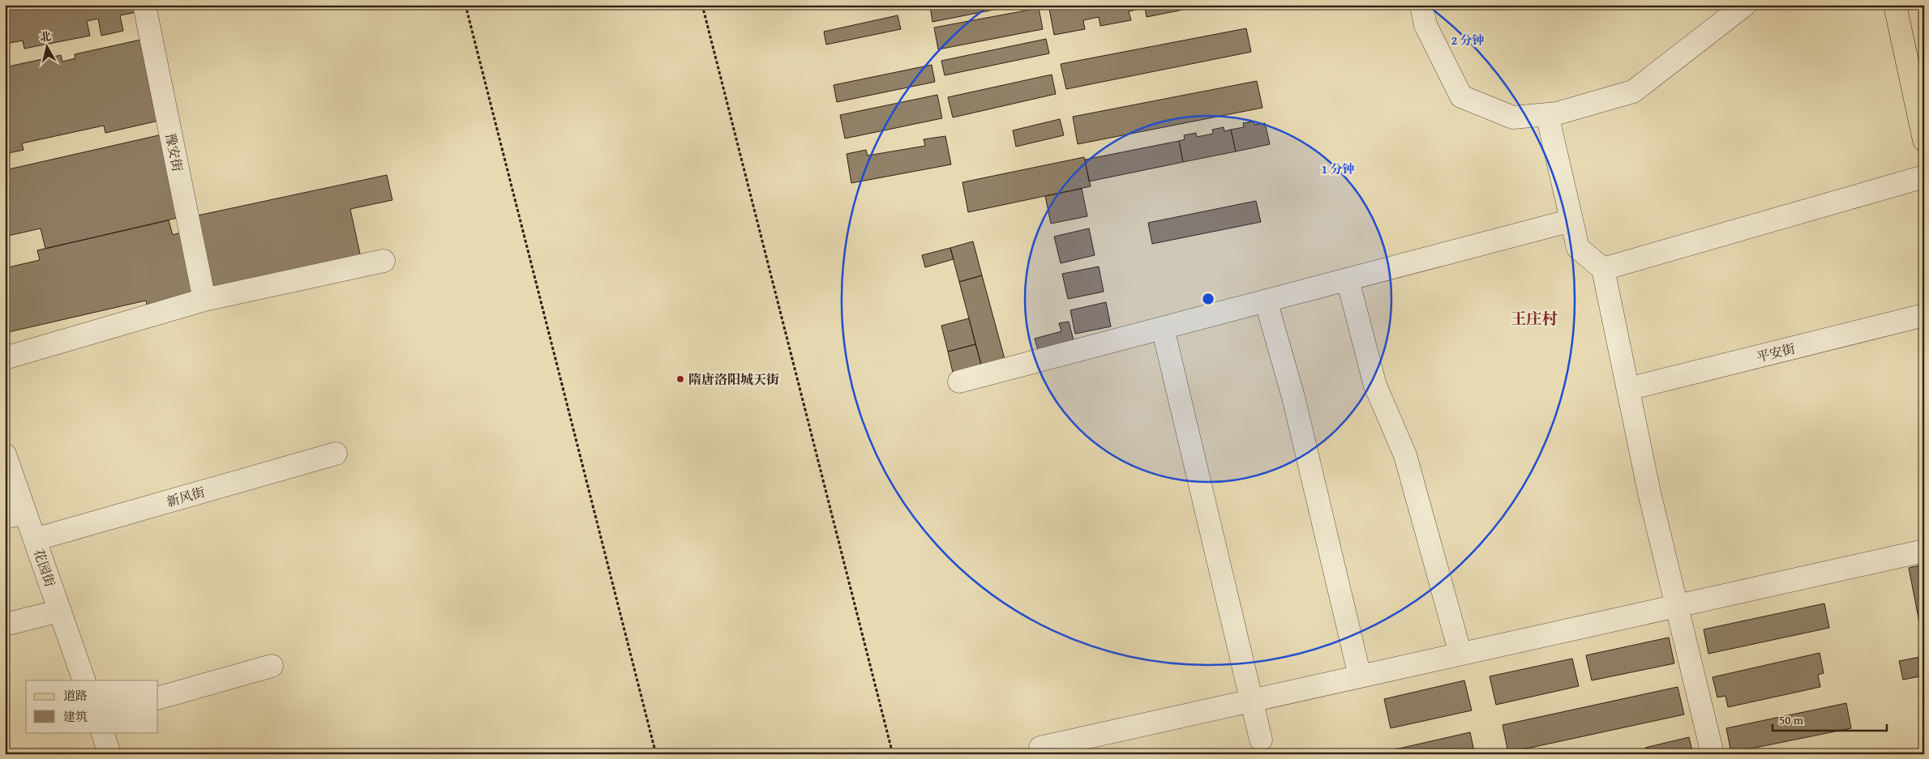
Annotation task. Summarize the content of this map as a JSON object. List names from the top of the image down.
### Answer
{
  "streets": {
    "street": [
      "豫安街",
      "平安街",
      "新风街",
      "花园街"
    ]
  },
  "crossings": [
    ["新风街", "花园街"]
  ],
  "districts": ["王庄村"],
  "places": ["隋唐洛阳城天街"],
  "legend": ["道路", "建筑"],
  "scale_bar": "50 m",
  "north": "top",
  "rings": ["2 分钟", "1 分钟"]
}
